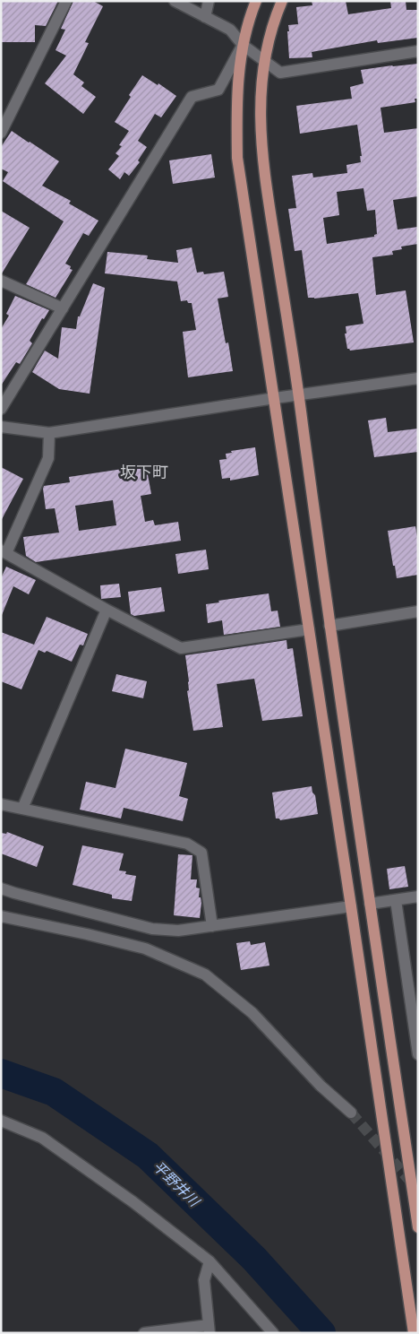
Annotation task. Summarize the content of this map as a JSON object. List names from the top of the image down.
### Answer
{
  "districts": ["坂下町"],
  "water": ["平野井川"]
}
